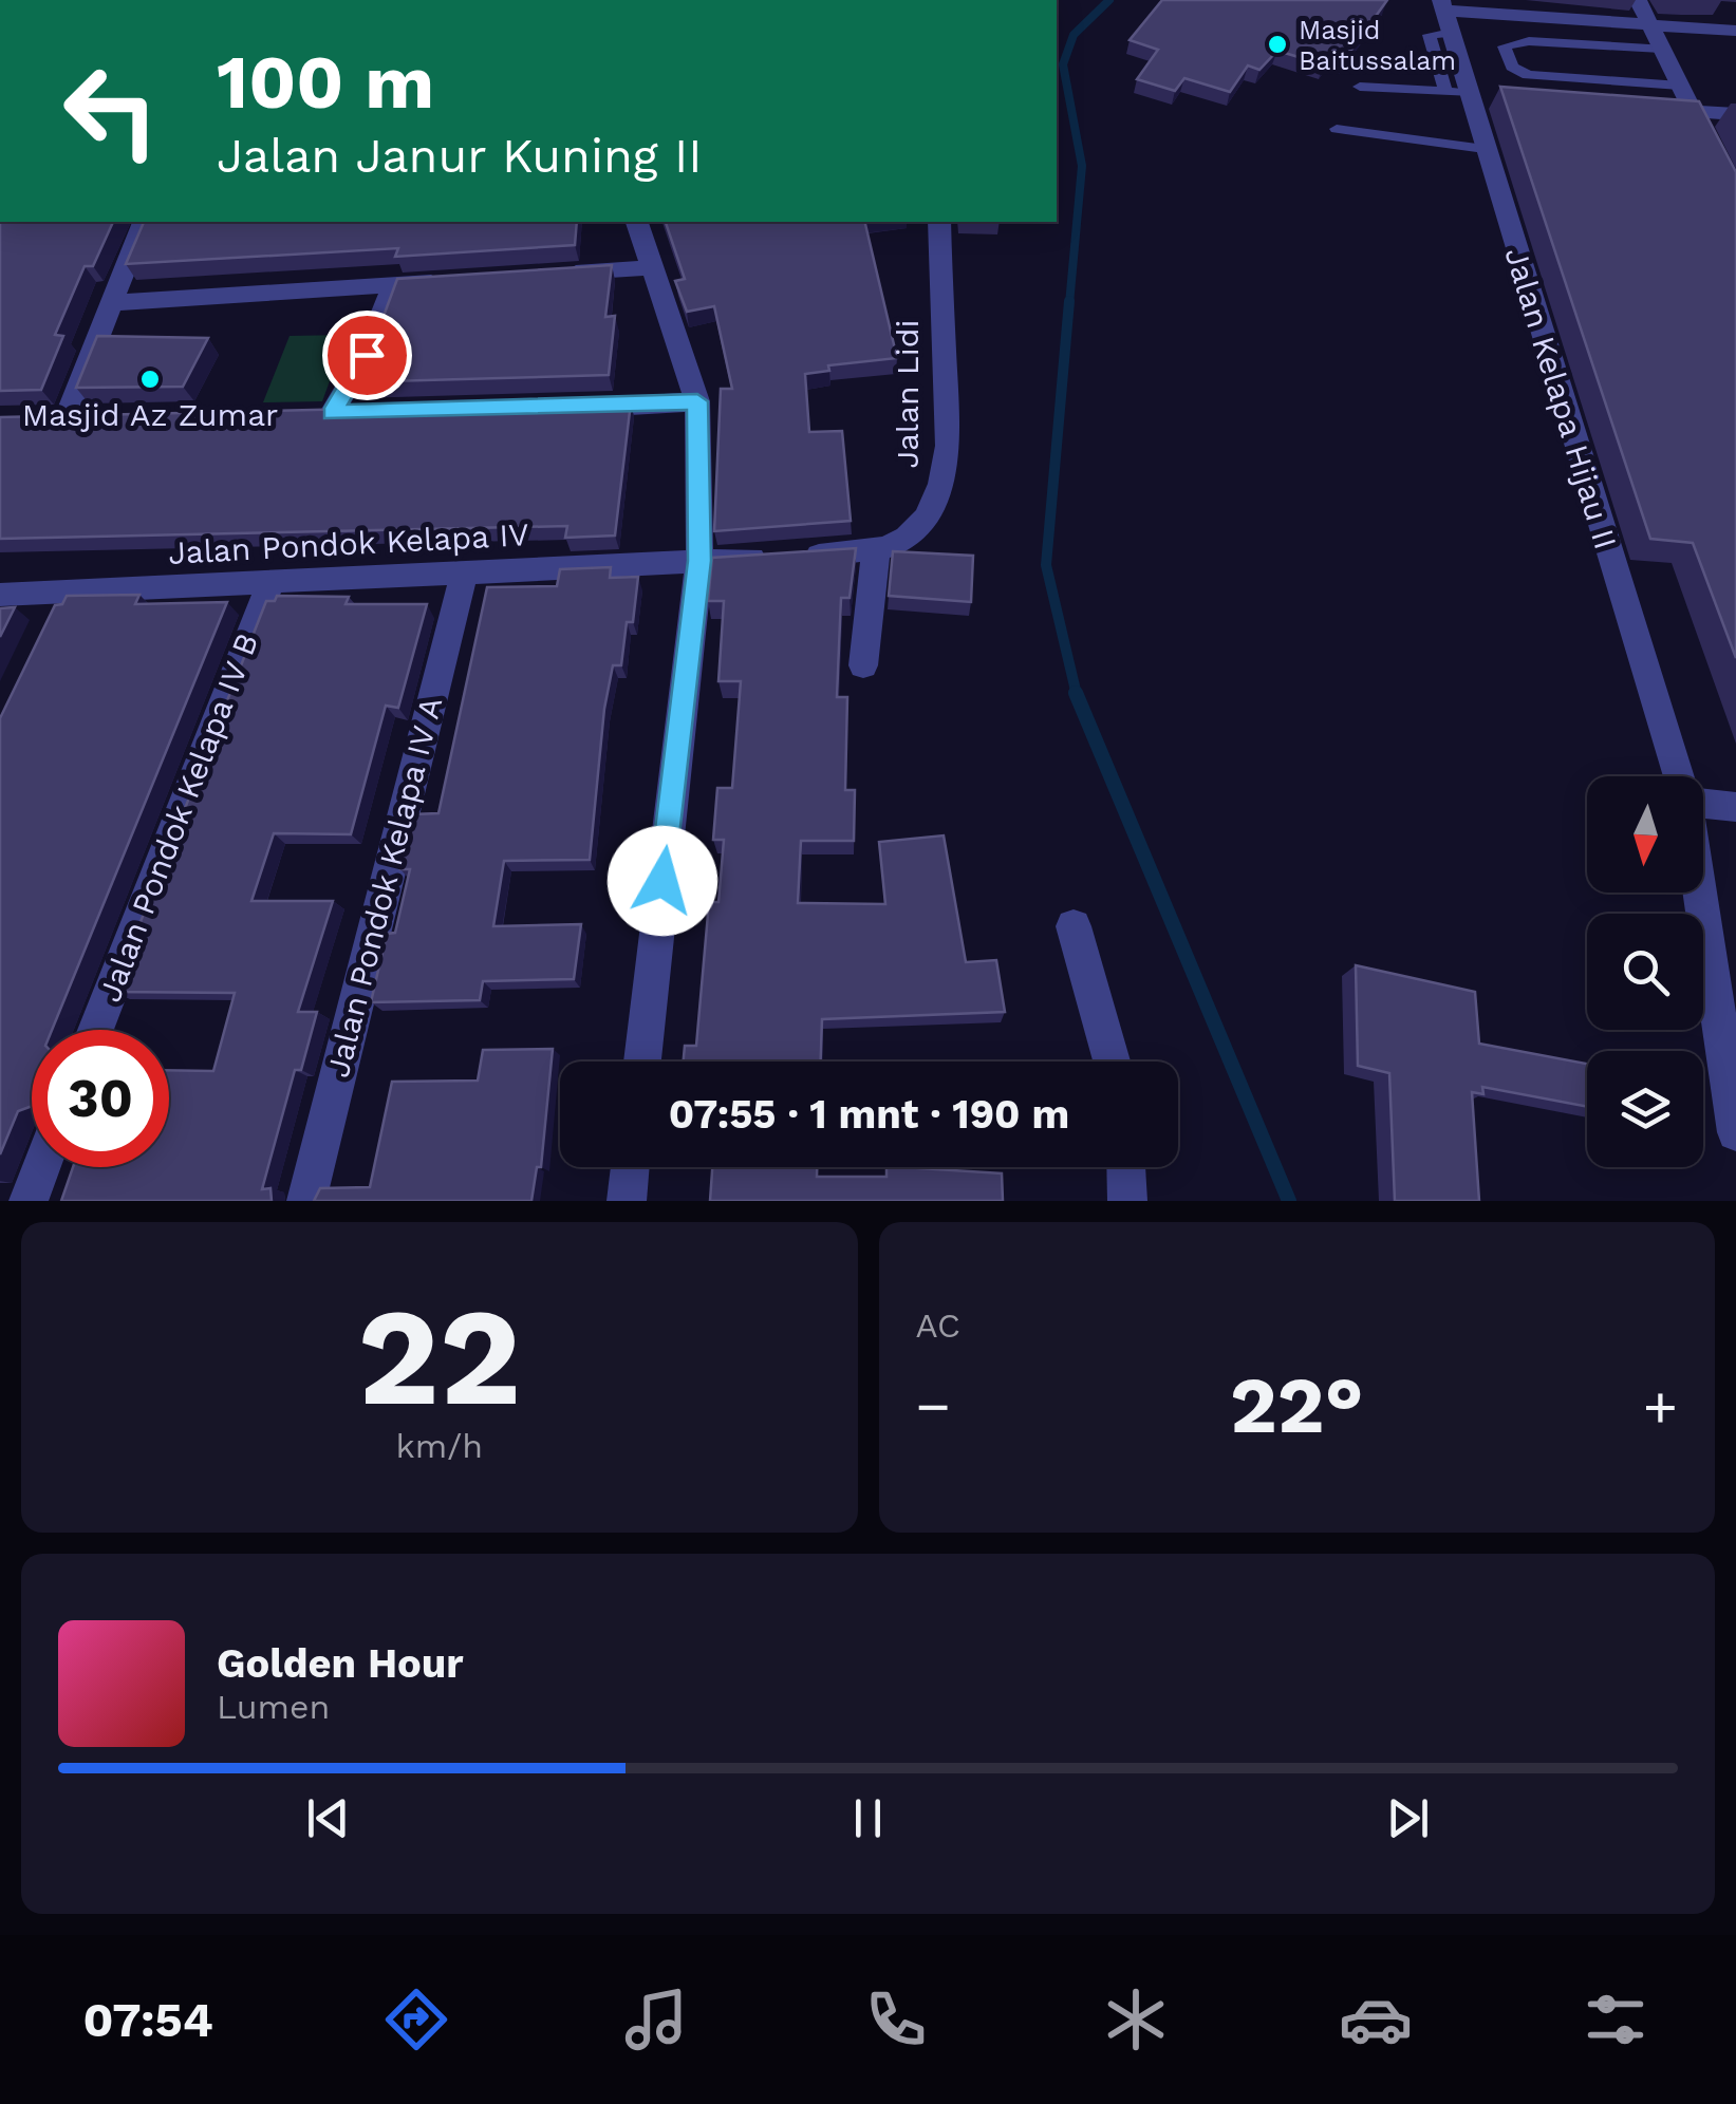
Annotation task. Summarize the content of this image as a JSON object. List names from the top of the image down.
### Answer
{
  "streets": {
    "street": [
      "Jalan Lidi",
      "Jalan Kelapa Hijau II",
      "Jalan Pondok Kelapa IV",
      "Jalan Pondok Kelapa IV B",
      "Jalan Pondok Kelapa IV A"
    ]
  },
  "crossings": [
    ["Jalan Lidi", "Jalan Pondok Kelapa IV"],
    ["Jalan Pondok Kelapa IV", "Jalan Pondok Kelapa IV B"],
    ["Jalan Pondok Kelapa IV", "Jalan Pondok Kelapa IV A"]
  ],
  "places": ["Masjid Baitussalam", "Masjid Az Zumar"],
  "north": "bottom",
  "page": {
    "turn": ["100 m", "Jalan Janur Kuning II"],
    "limit": "30",
    "trip": "07:55 · 1 mnt · 190 m",
    "tile": [
      ["22", "km/h"],
      "AC"
    ],
    "heat": ["−", "22°", "+"],
    "song": ["Golden Hour", "Lumen"],
    "tabs": "07:54"
  }
}
